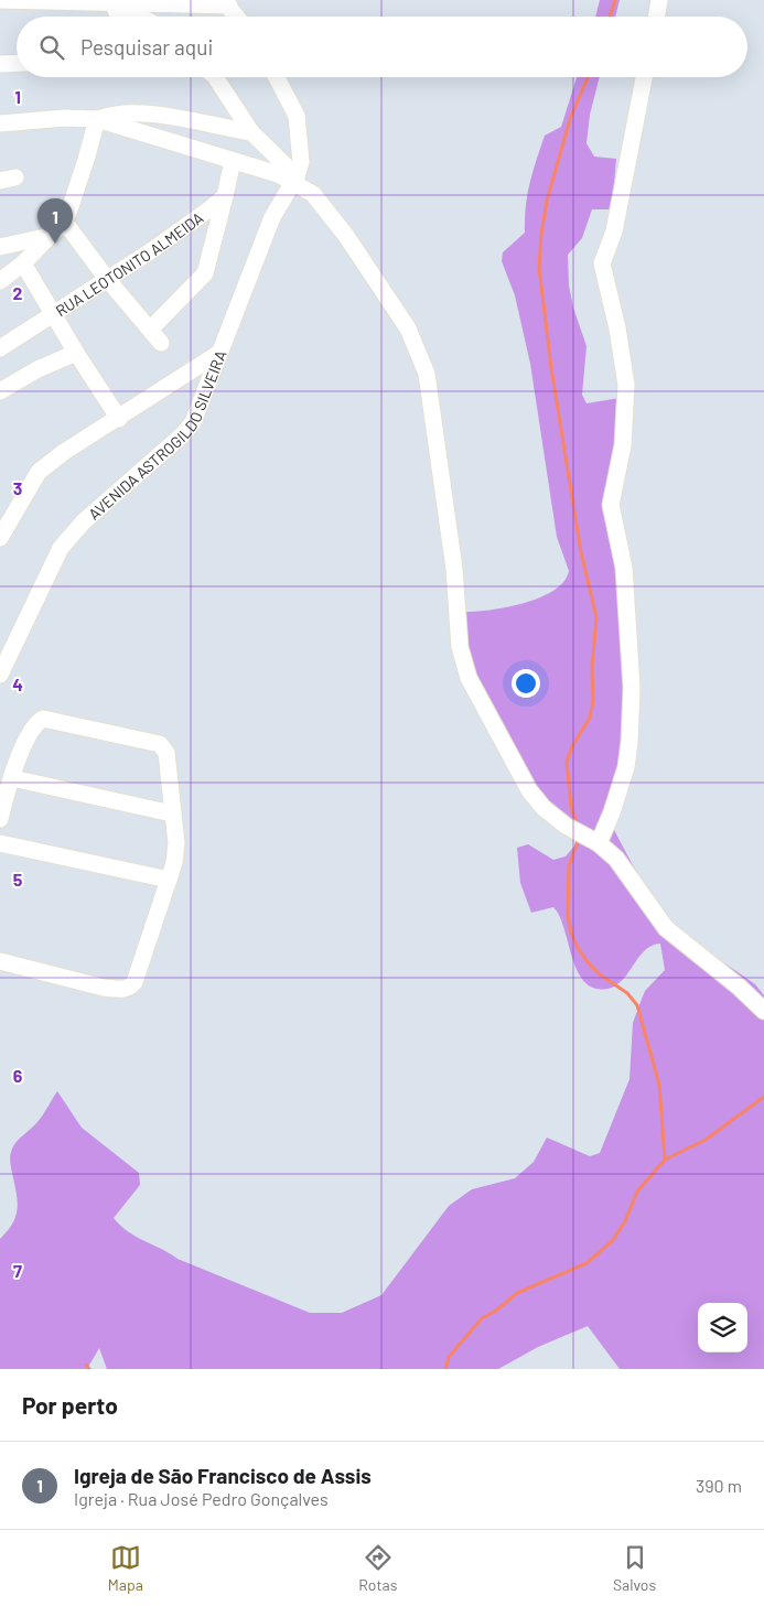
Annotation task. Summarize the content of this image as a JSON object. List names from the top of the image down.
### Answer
{
  "streets": {
    "street": ["RUA LEOTONITO ALMEIDA", "AVENIDA ASTROGILDO SILVEIRA"]
  },
  "page": {
    "search": "Pesquisar aqui",
    "pins": "1",
    "heading": "Por perto",
    "list": [
      {
        "mark": "1",
        "name": "Igreja de São Francisco de Assis",
        "note": "Igreja · Rua José Pedro Gonçalves",
        "value": "390 m"
      }
    ],
    "nav": ["Mapa", "Rotas", "Salvos"]
  },
  "grid": {
    "rows": [
      "1",
      "2",
      "3",
      "4",
      "5",
      "6",
      "7"
    ]
  }
}
